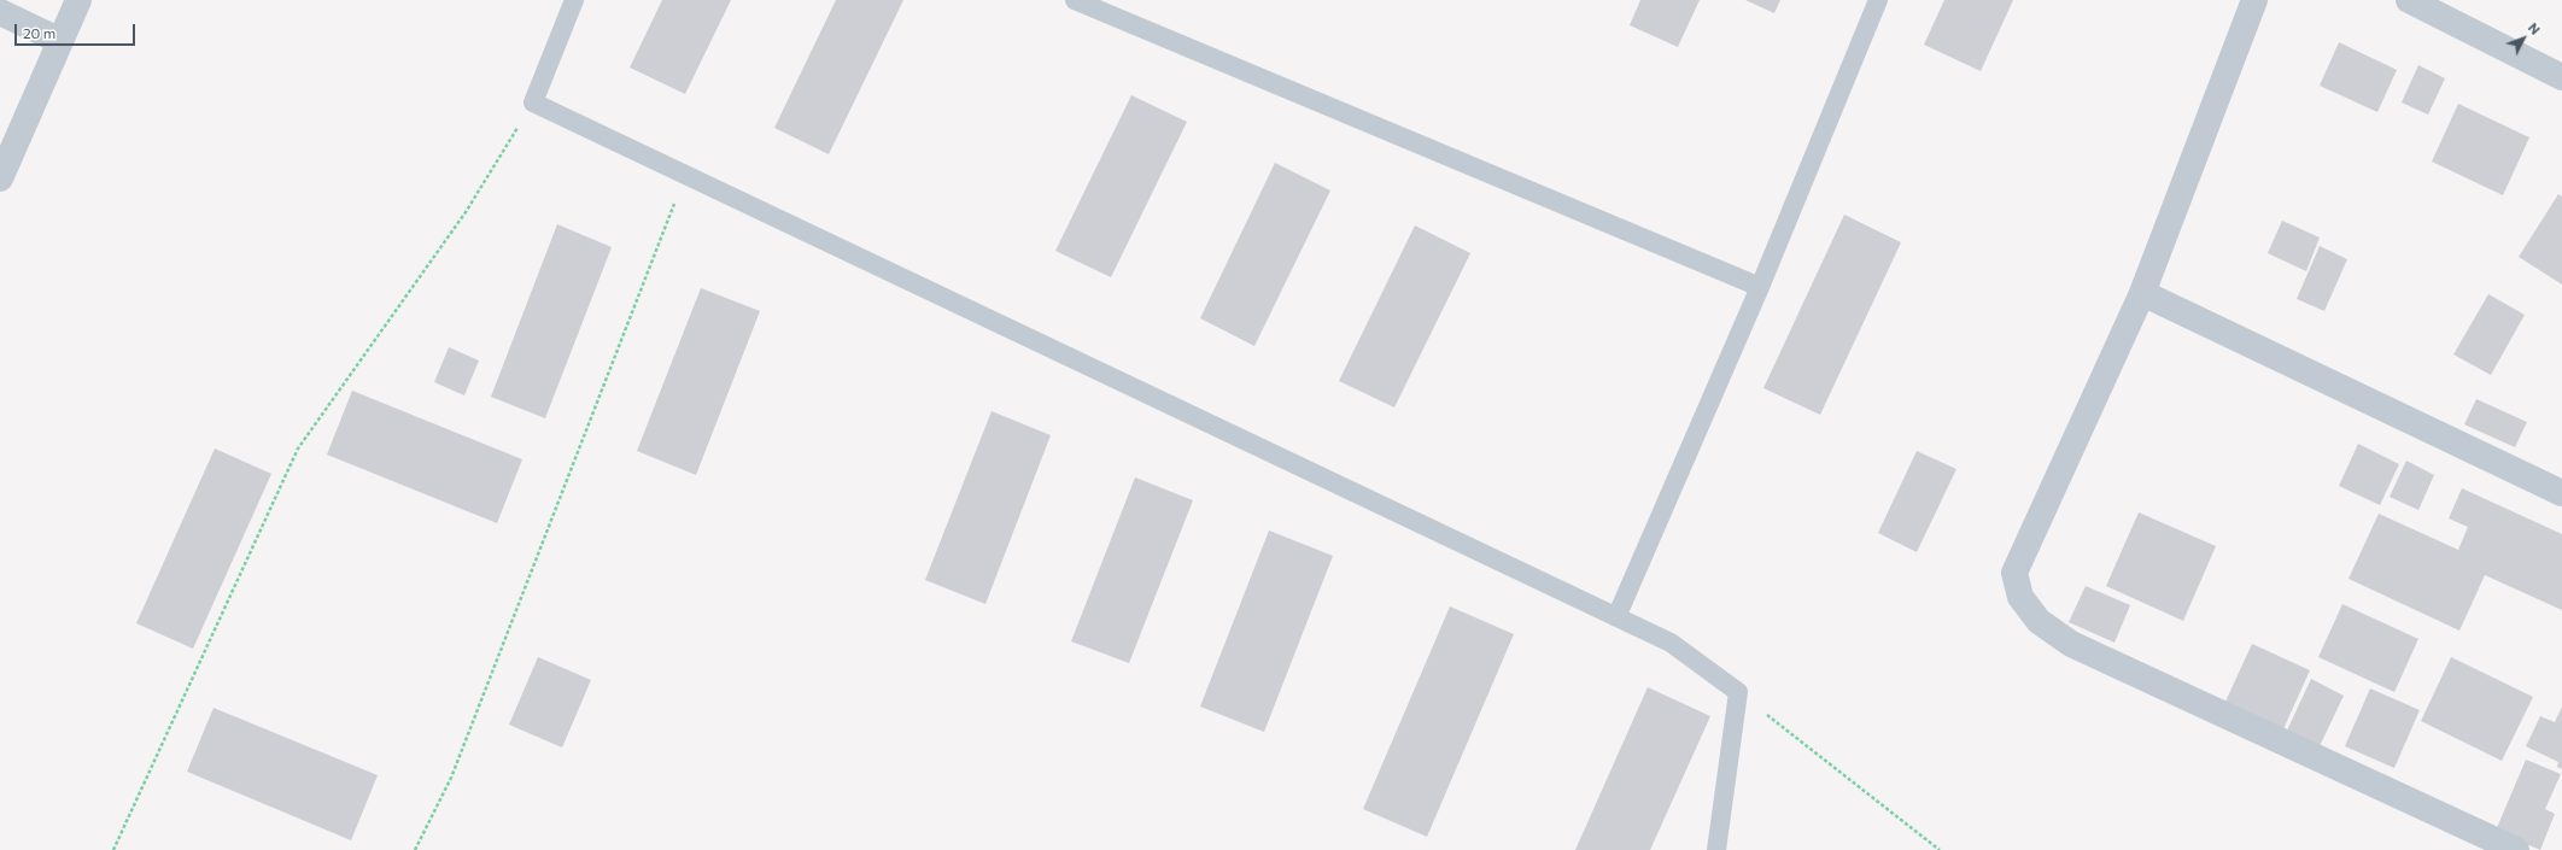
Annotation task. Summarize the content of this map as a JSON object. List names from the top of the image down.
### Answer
{
  "scale_bar": "20 m",
  "north": "top right"
}
